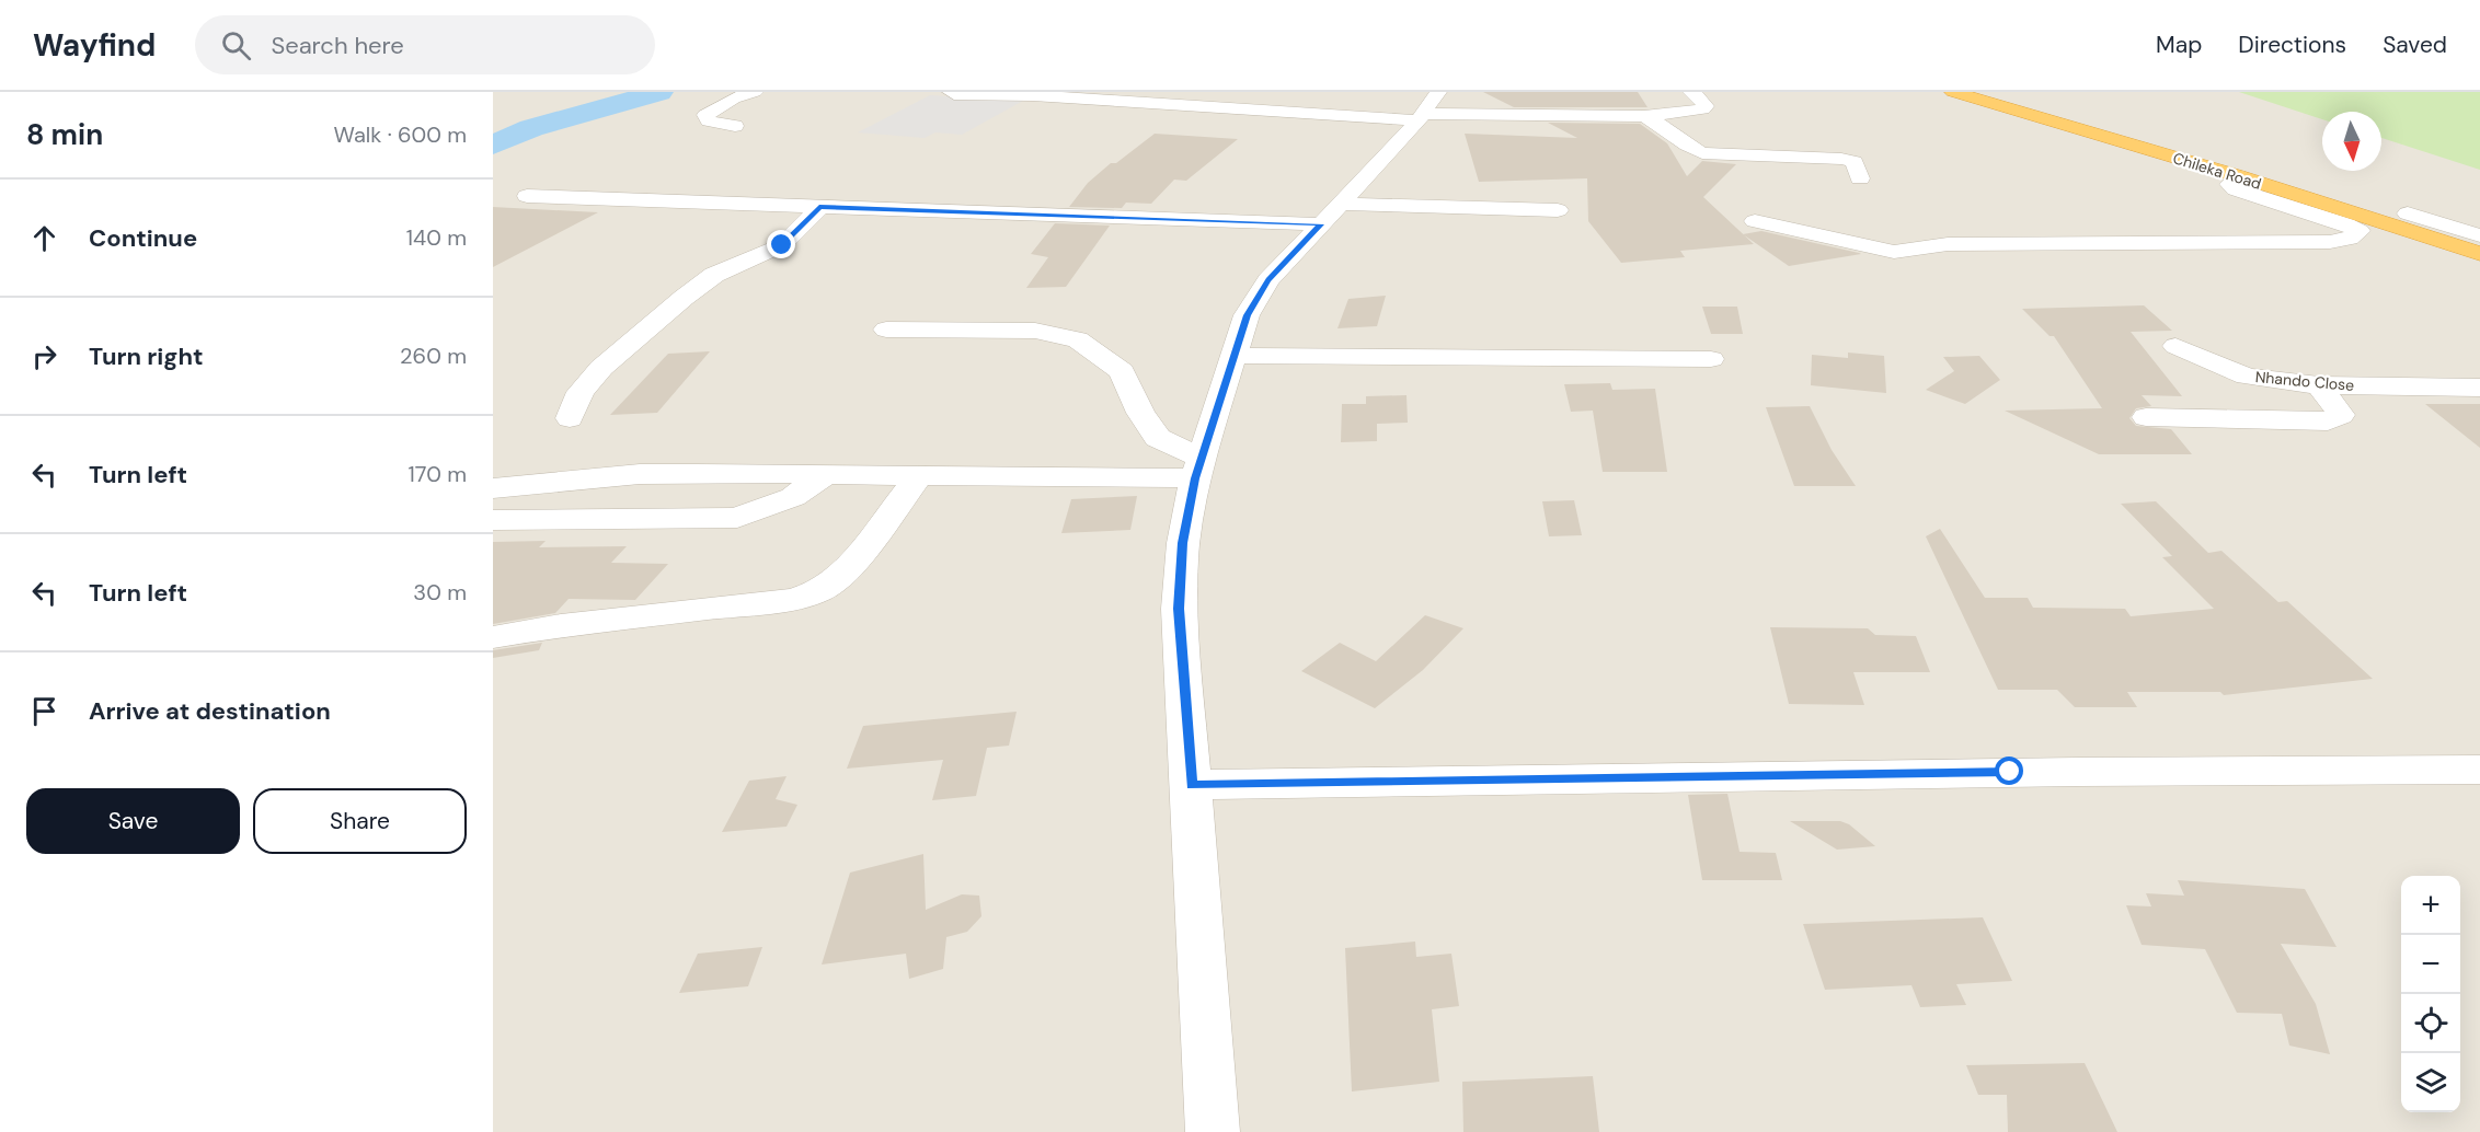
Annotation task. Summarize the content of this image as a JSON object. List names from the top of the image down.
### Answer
{
  "streets": {
    "highway": ["Chileka Road"],
    "street": ["Nhando Close"]
  },
  "north": "bottom",
  "page": {
    "header": "Wayfind",
    "search": "Search here",
    "nav": ["Map", "Directions", "Saved"],
    "heading": ["8 min", "Walk · 600 m"],
    "list": [
      ["Continue", "140 m"],
      ["Turn right", "260 m"],
      ["Turn left", "170 m"],
      ["Turn left", "30 m"],
      "Arrive at destination"
    ],
    "buttons": ["Save", "Share"],
    "map_buttons": ["+", "−"]
  }
}
